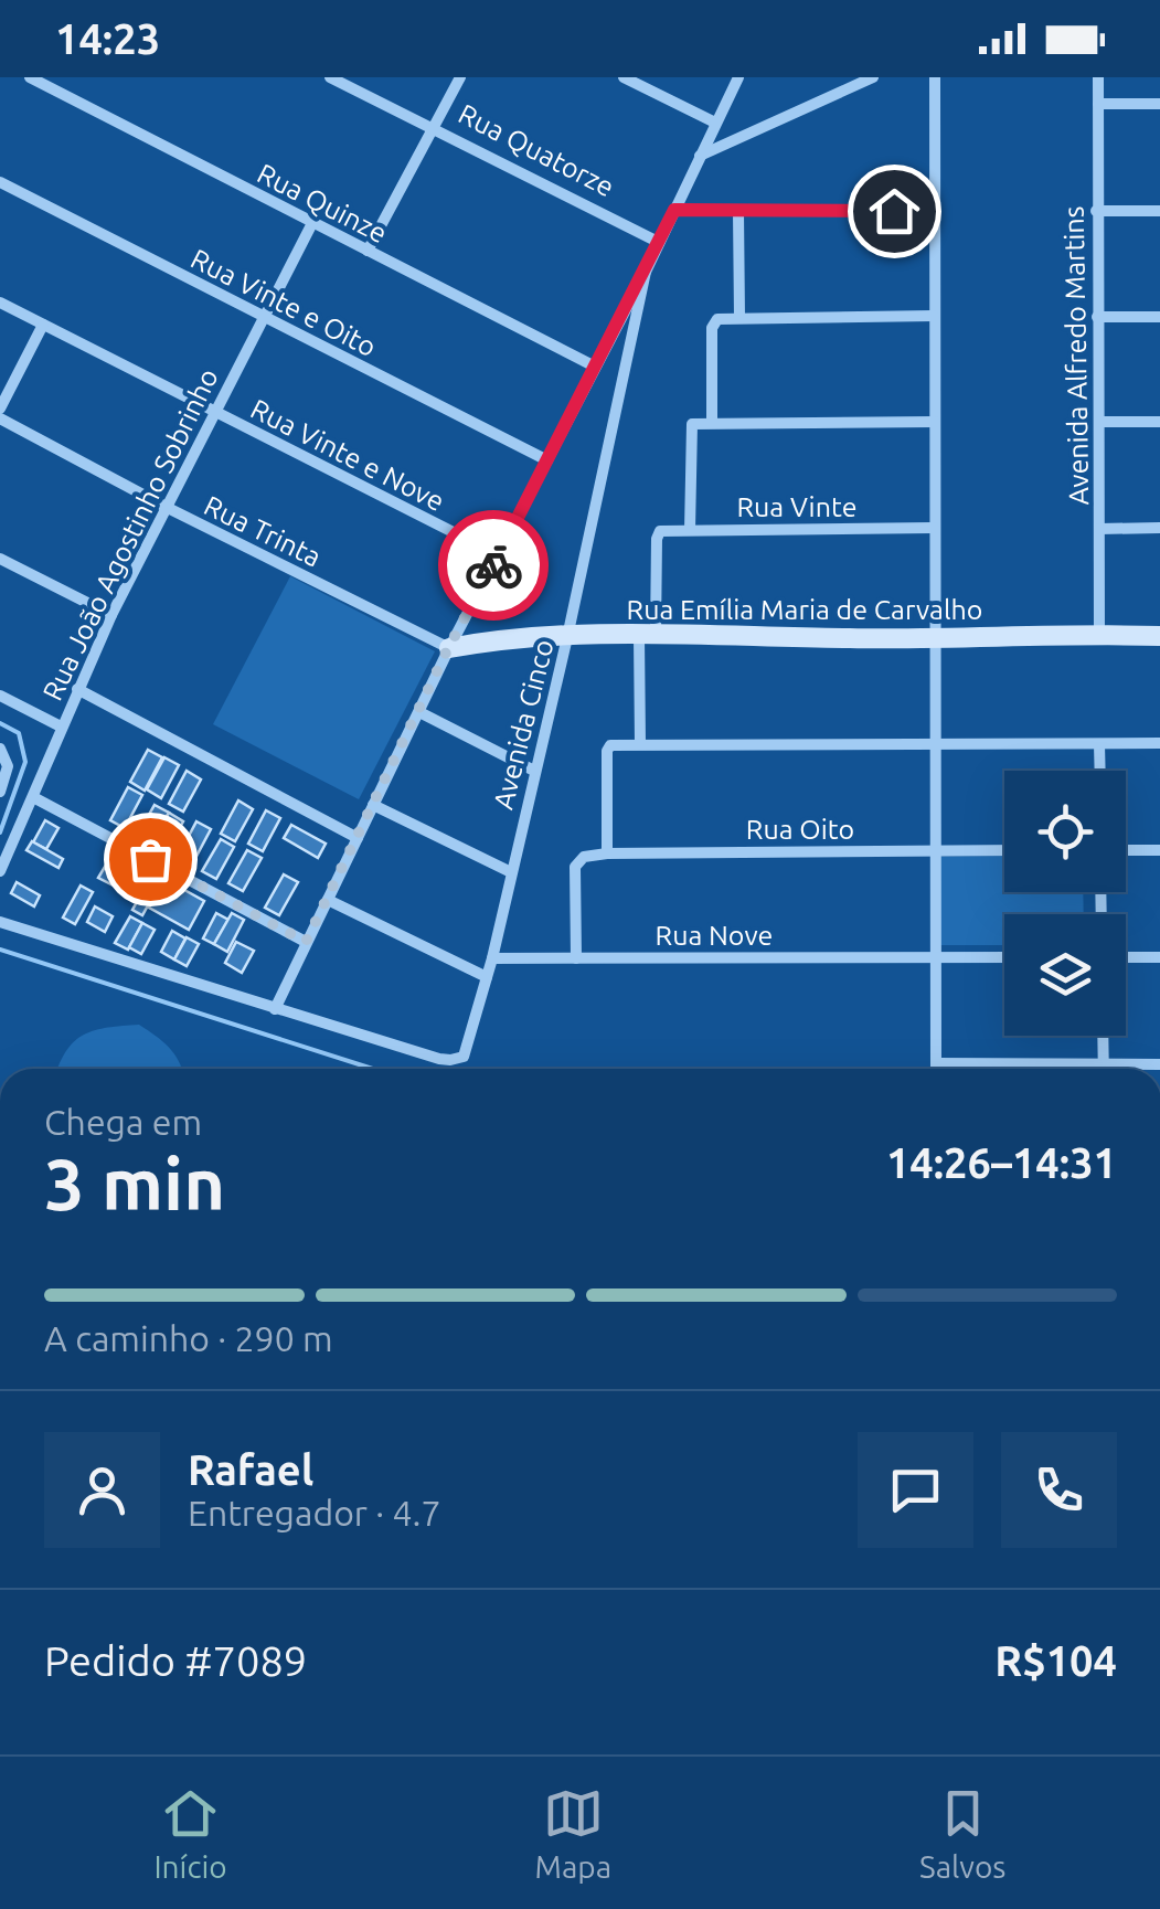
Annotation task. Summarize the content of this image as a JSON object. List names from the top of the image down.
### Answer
{
  "streets": {
    "street": [
      "Rua Quatorze",
      "Rua Quinze",
      "Rua Vinte e Oito",
      "Avenida Alfredo Martins",
      "Rua Vinte e Nove",
      "Rua Vinte",
      "Rua Trinta",
      "Rua João Agostinho Sobrinho",
      "Rua Emília Maria de Carvalho",
      "Avenida Cinco",
      "Rua Oito",
      "Rua Nove"
    ]
  },
  "crossings": [
    ["Rua Quinze", "Rua João Agostinho Sobrinho"],
    ["Rua Vinte e Oito", "Rua João Agostinho Sobrinho"],
    ["Avenida Alfredo Martins", "Rua Emília Maria de Carvalho"],
    ["Rua Vinte e Nove", "Rua João Agostinho Sobrinho"],
    ["Rua Vinte", "Rua Emília Maria de Carvalho"],
    ["Rua Trinta", "Rua João Agostinho Sobrinho"],
    ["Rua Trinta", "Rua Emília Maria de Carvalho"],
    ["Rua Emília Maria de Carvalho", "Avenida Cinco"],
    ["Avenida Cinco", "Rua Nove"],
    ["Rua Oito", "Rua Nove"]
  ],
  "page": {
    "status": "14:23",
    "heading": ["3 min", "Chega em", "14:26–14:31"],
    "panel": [
      "Rafael",
      "Entregador · 4.7",
      "Pedido #7089",
      "R$104"
    ],
    "bar": "A caminho · 290 m",
    "tabs": ["Início", "Mapa", "Salvos"]
  }
}
